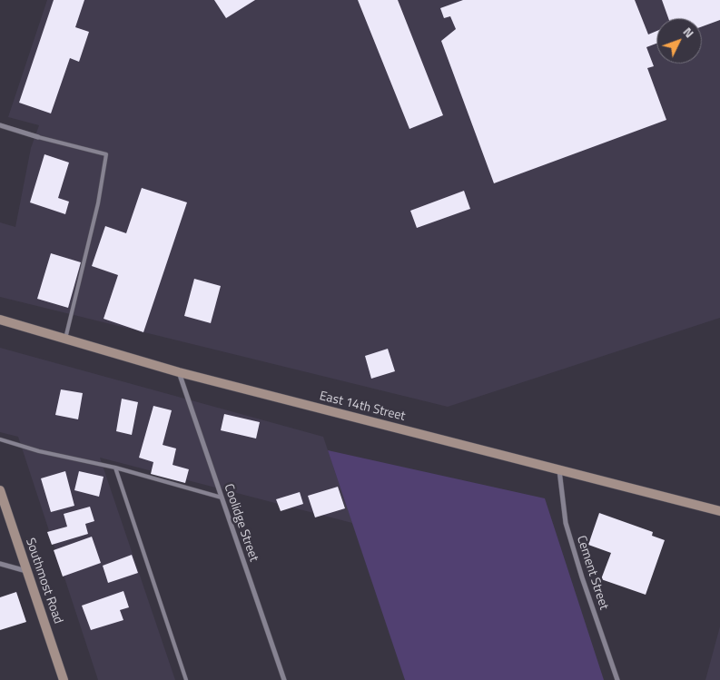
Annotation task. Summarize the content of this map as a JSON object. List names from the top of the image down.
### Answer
{
  "streets": {
    "street": [
      "East 14th Street",
      "Coolidge Street",
      "Cement Street",
      "Southmost Road"
    ]
  },
  "crossings": [
    ["East 14th Street", "Coolidge Street"],
    ["East 14th Street", "Cement Street"]
  ],
  "north": "top right"
}
